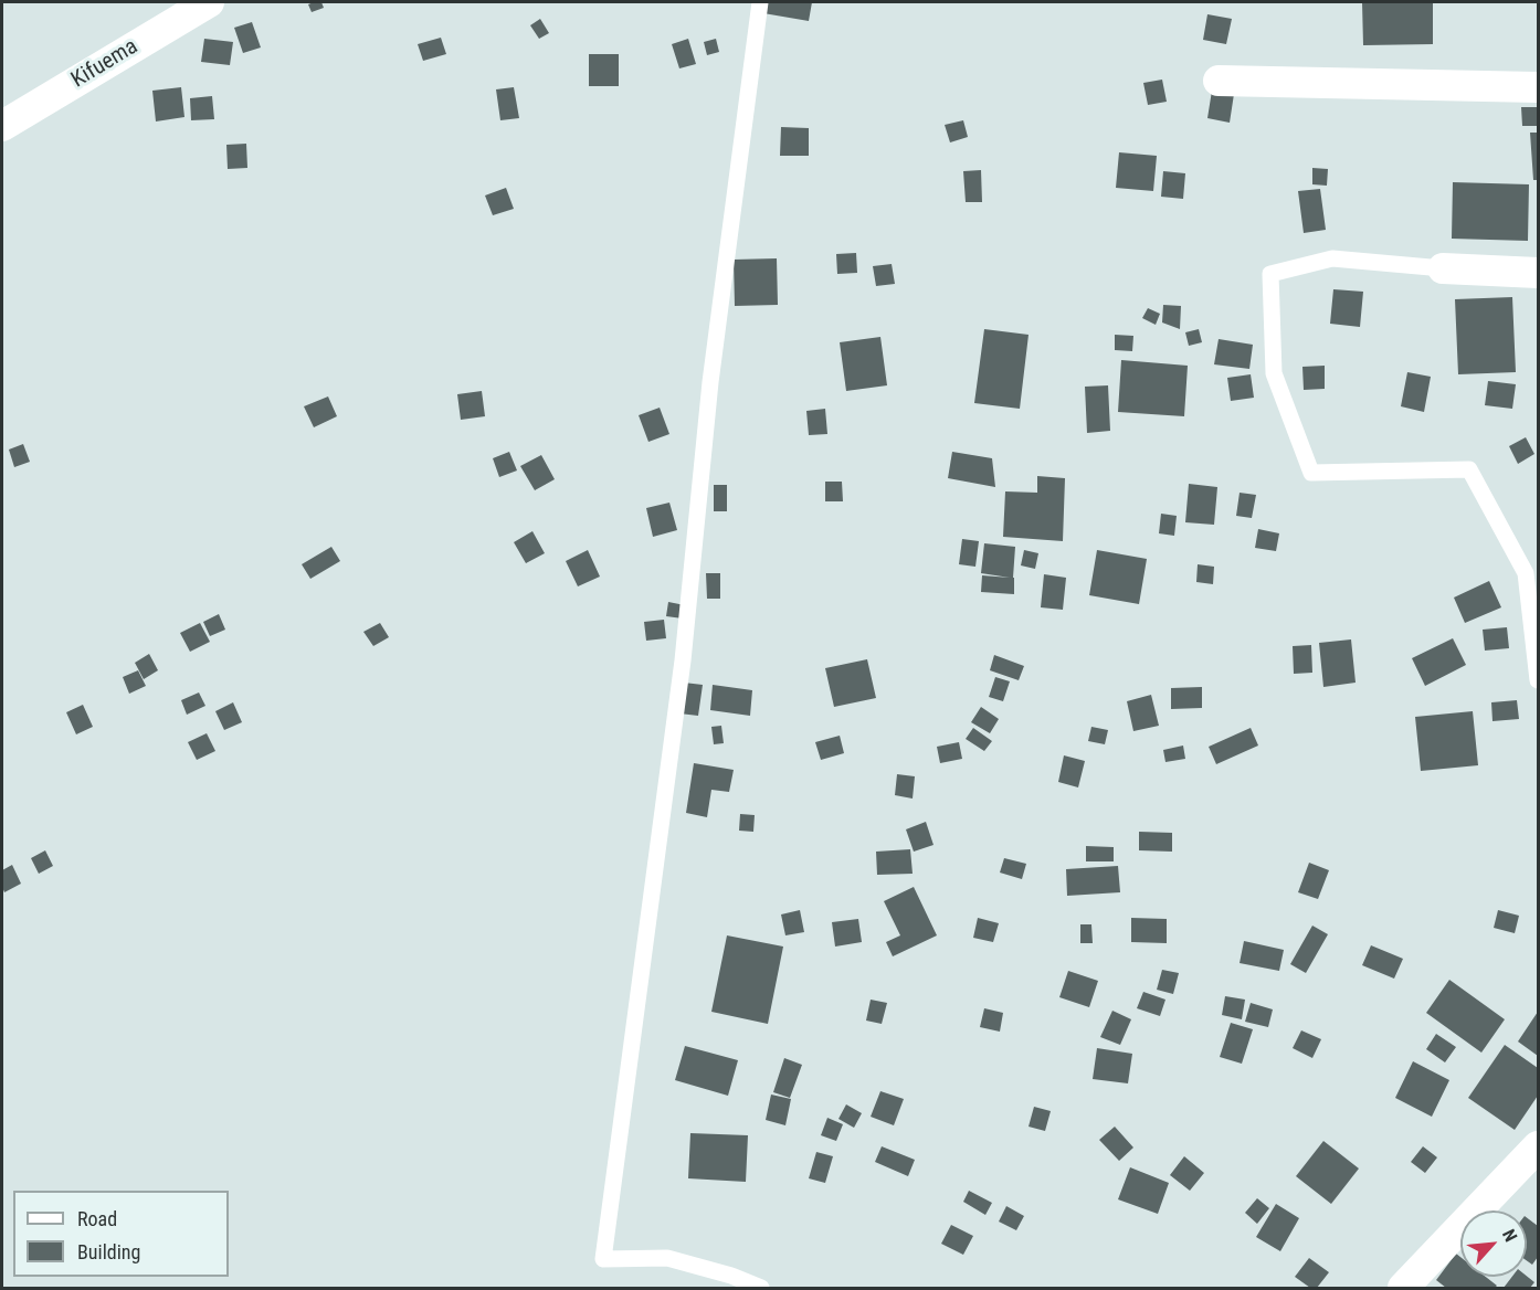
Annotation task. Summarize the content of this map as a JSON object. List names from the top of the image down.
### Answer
{
  "streets": {
    "street": ["Kifuema"]
  },
  "legend": ["Road", "Building"],
  "north": "top right"
}
